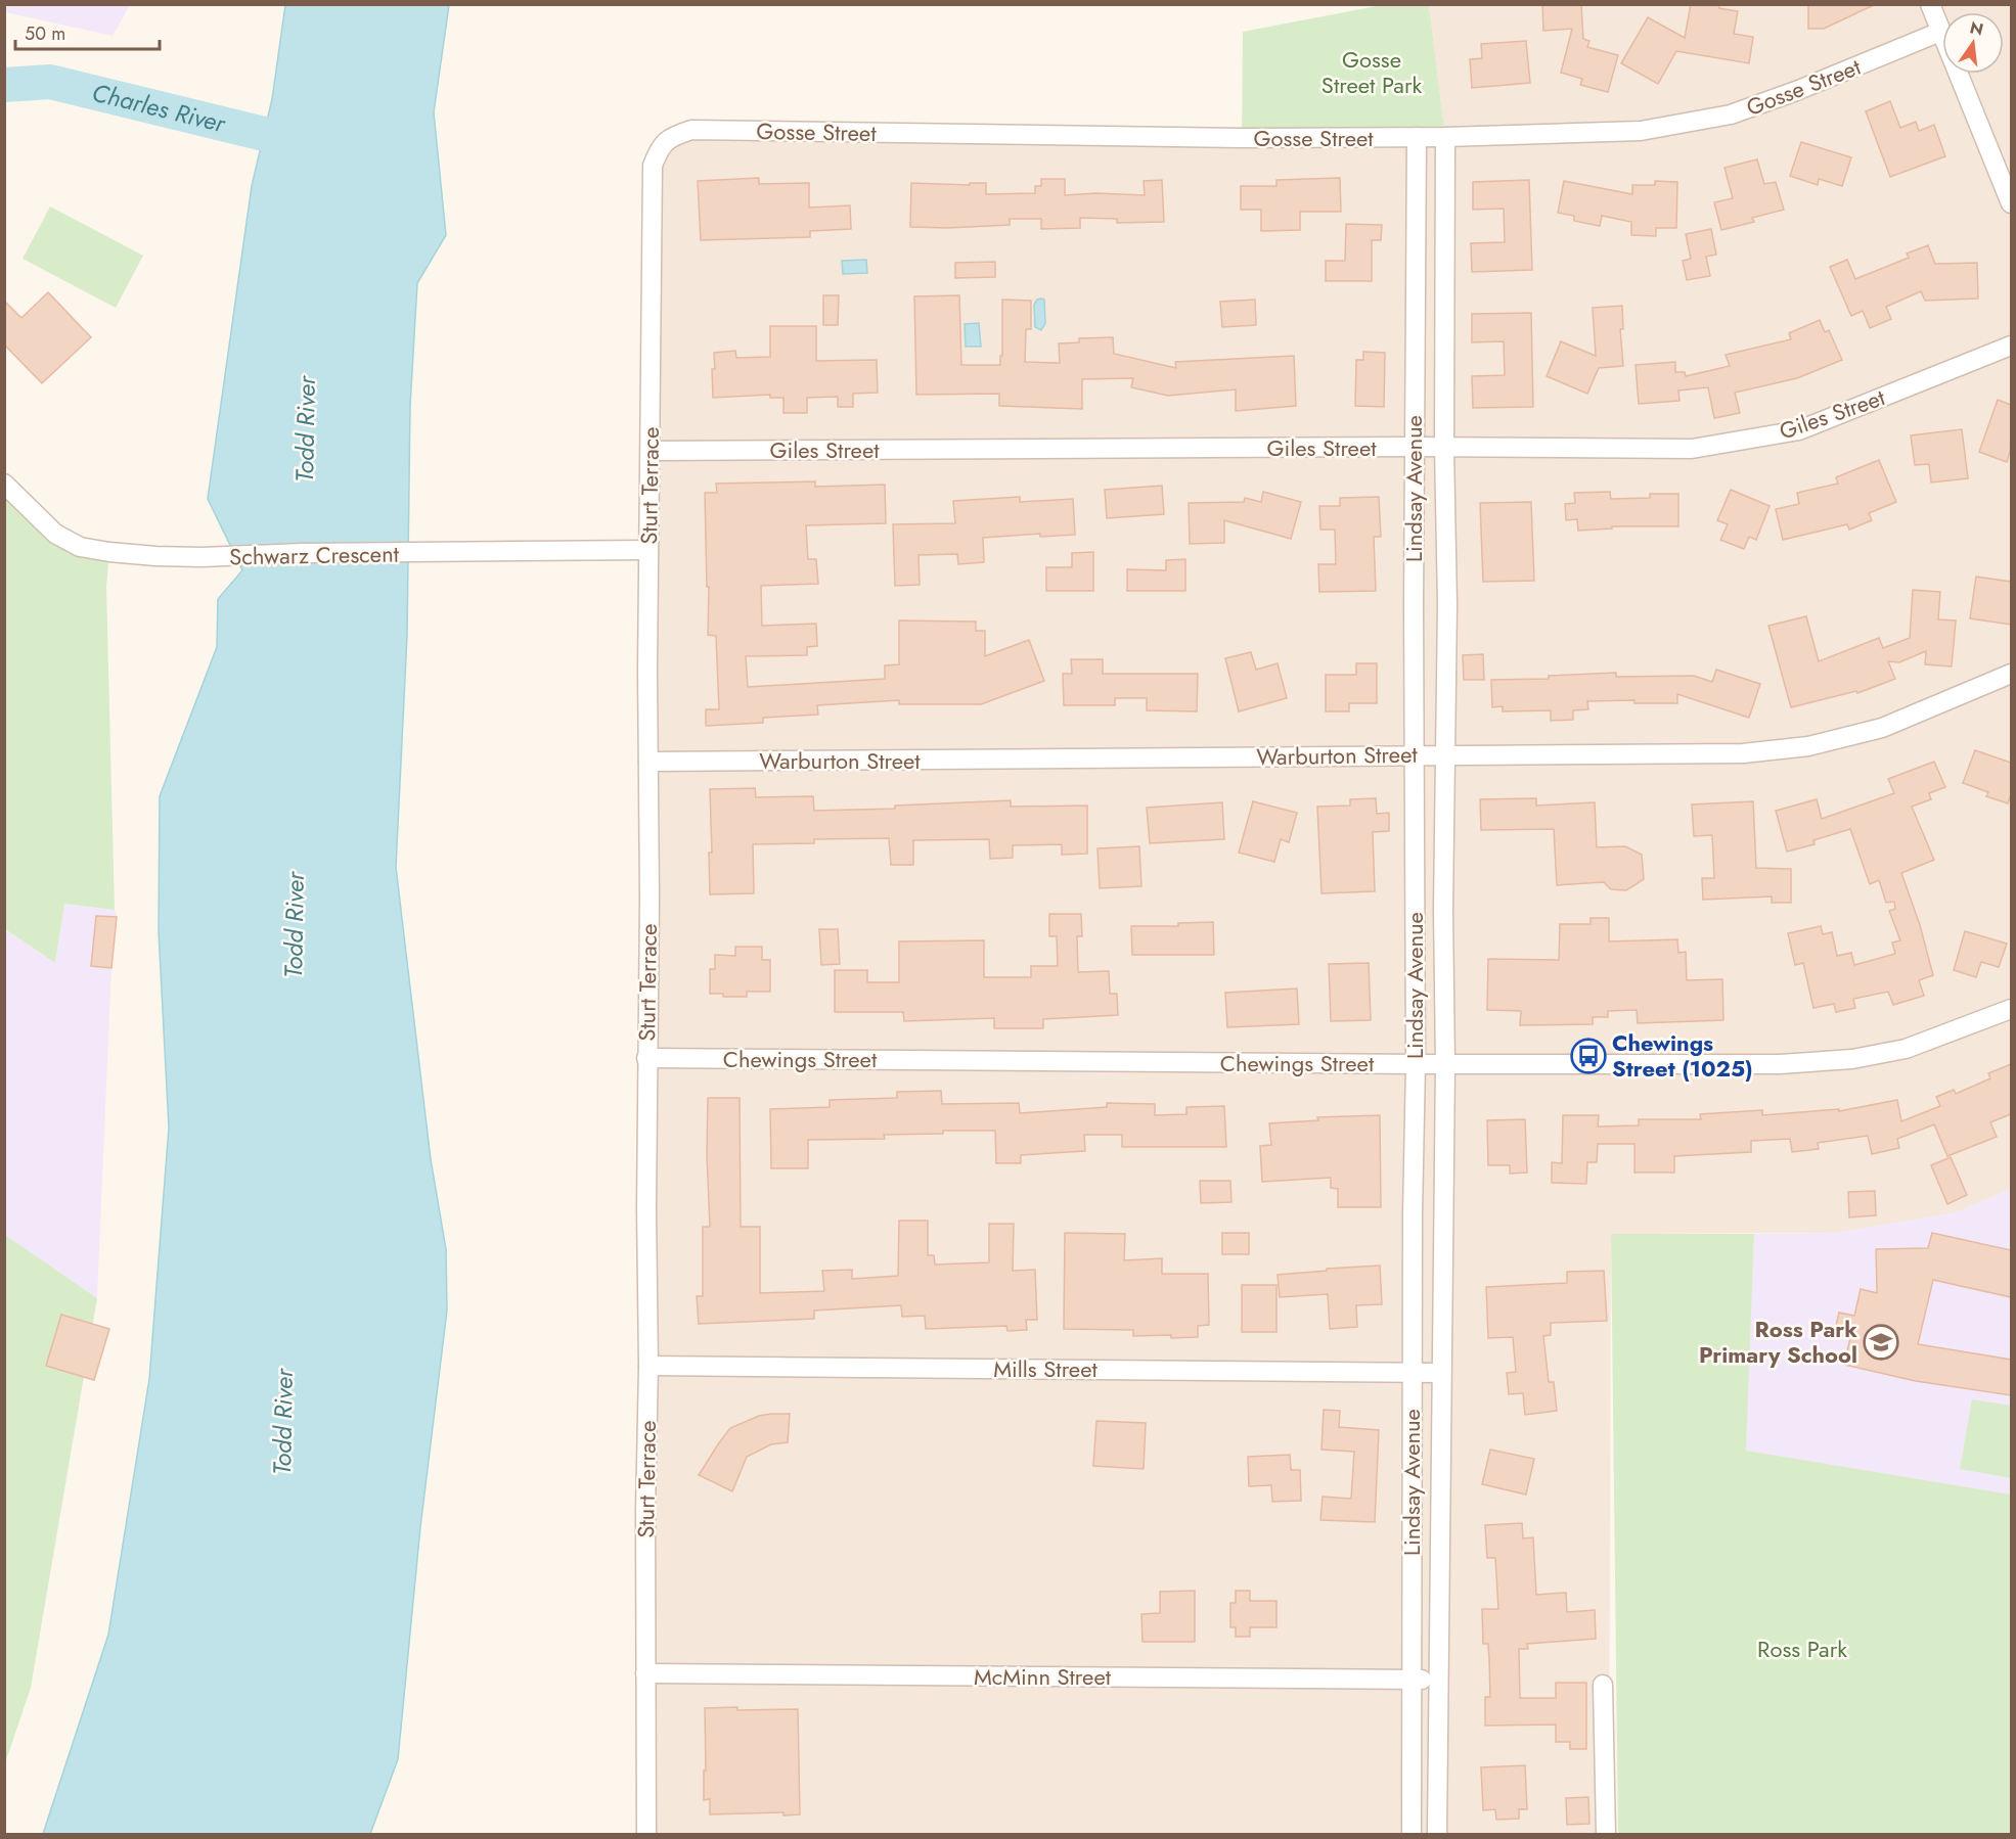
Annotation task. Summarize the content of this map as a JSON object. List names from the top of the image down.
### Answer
{
  "streets": {
    "street": [
      "Gosse Street",
      "Giles Street",
      "Sturt Terrace",
      "Lindsay Avenue",
      "Schwarz Crescent",
      "Warburton Street",
      "Chewings Street",
      "Mills Street",
      "McMinn Street"
    ]
  },
  "crossings": [
    ["Gosse Street", "Sturt Terrace"],
    ["Gosse Street", "Lindsay Avenue"],
    ["Giles Street", "Sturt Terrace"],
    ["Giles Street", "Lindsay Avenue"],
    ["Sturt Terrace", "Schwarz Crescent"],
    ["Sturt Terrace", "Warburton Street"],
    ["Sturt Terrace", "Chewings Street"],
    ["Sturt Terrace", "Mills Street"],
    ["Sturt Terrace", "McMinn Street"],
    ["Lindsay Avenue", "Warburton Street"],
    ["Lindsay Avenue", "Chewings Street"],
    ["Lindsay Avenue", "Mills Street"],
    ["Lindsay Avenue", "McMinn Street"]
  ],
  "water": ["Charles River", "Todd River"],
  "parks": ["Gosse Street Park", "Ross Park"],
  "places": {
    "bus stop": ["Chewings Street (1025)"],
    "school or university": ["Ross Park Primary School"]
  },
  "scale_bar": "50 m",
  "north": "top"
}
